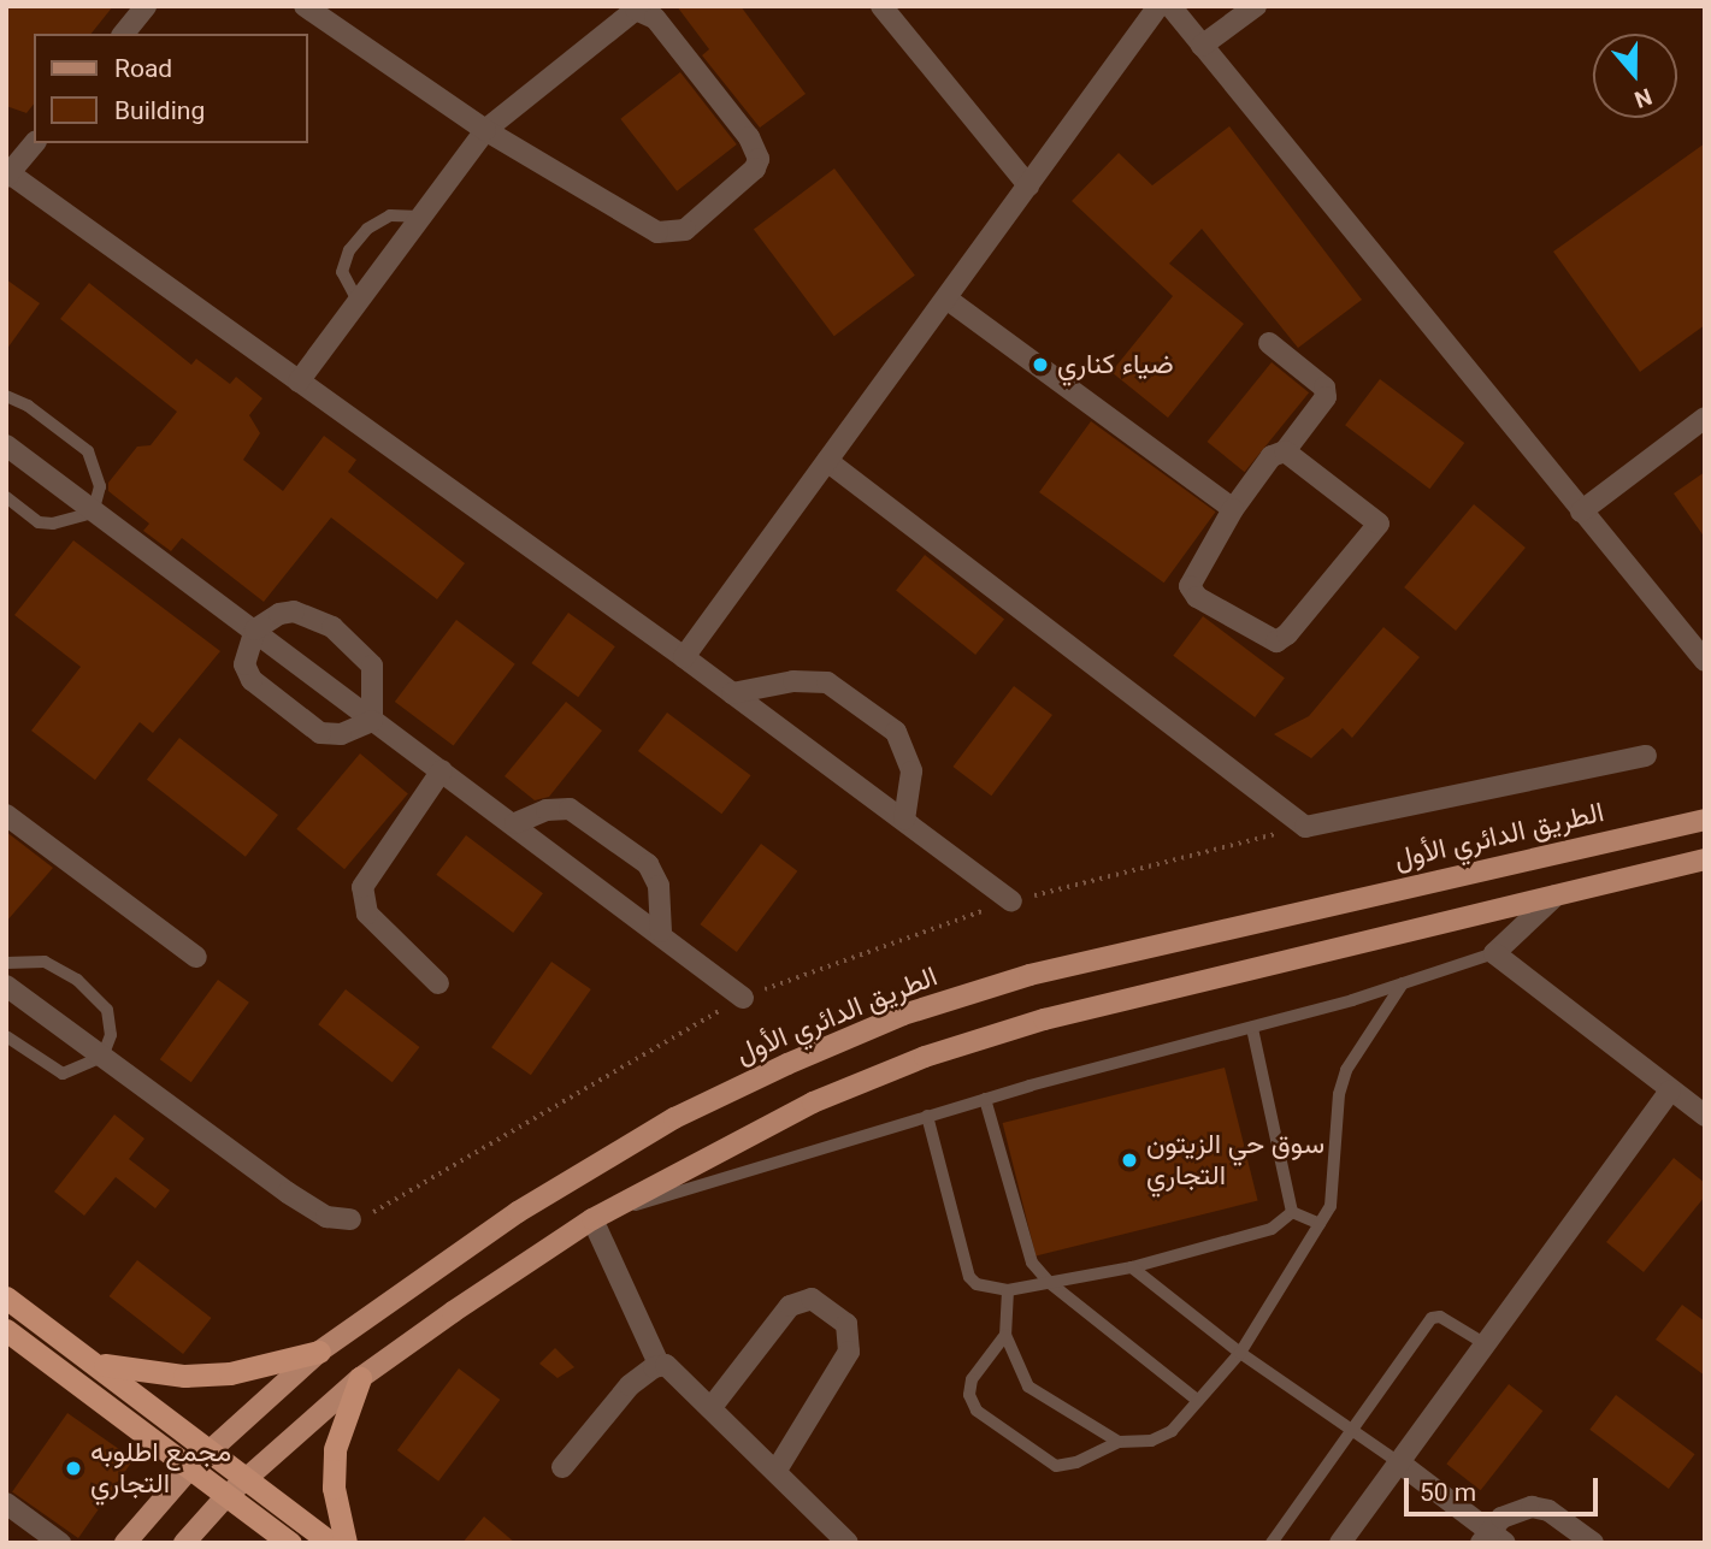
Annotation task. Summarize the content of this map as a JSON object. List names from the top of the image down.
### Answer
{
  "streets": {
    "main road": ["الطريق الدائري الأول"]
  },
  "places": ["ضياء كناري", "سوق حي الزيتون التجاري", "مجمع اطلوبه التجاري"],
  "legend": ["Road", "Building"],
  "scale_bar": "50 m",
  "north": "bottom"
}
